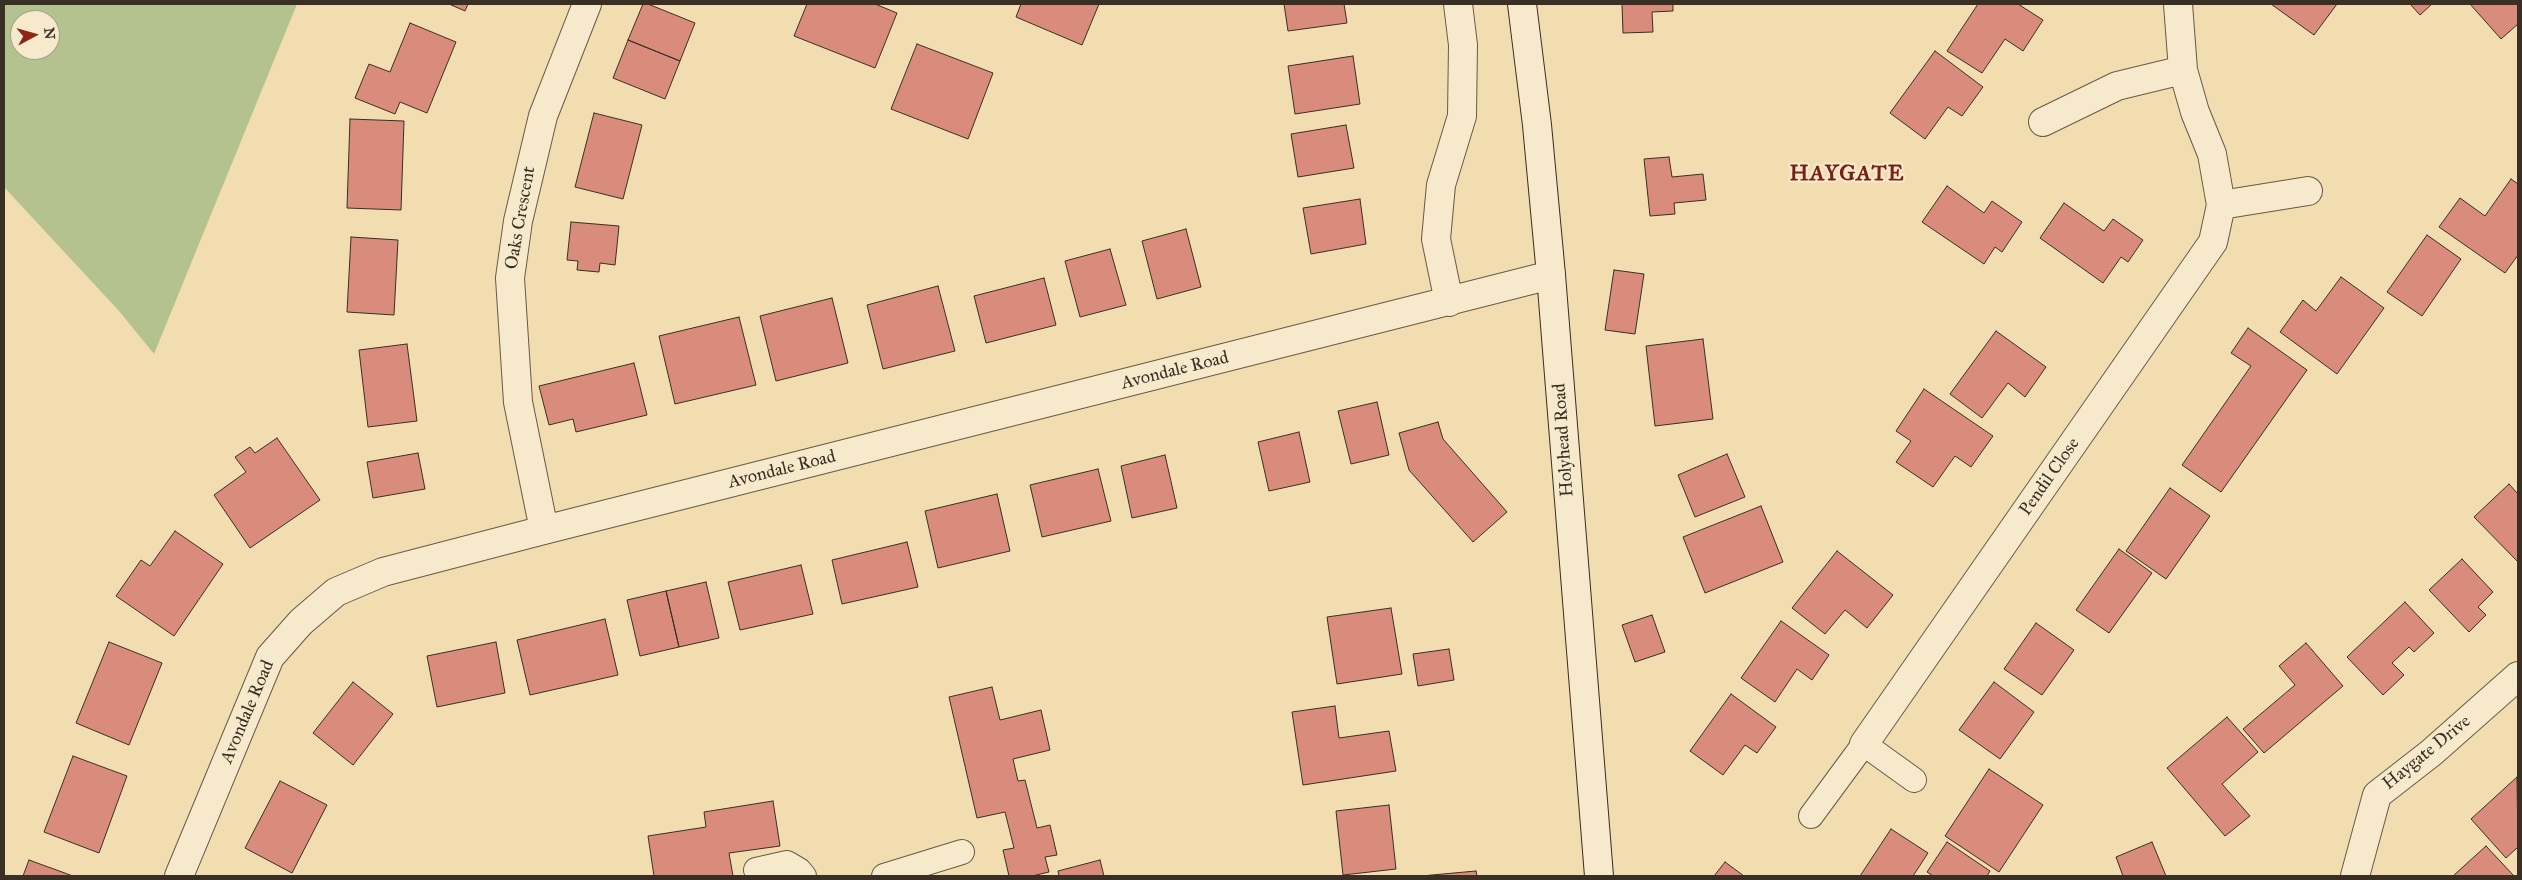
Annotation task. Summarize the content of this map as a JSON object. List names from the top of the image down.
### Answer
{
  "streets": {
    "street": [
      "Oaks Crescent",
      "Avondale Road",
      "Holyhead Road",
      "Pendil Close",
      "Haygate Drive"
    ]
  },
  "crossings": [
    ["Oaks Crescent", "Avondale Road"],
    ["Avondale Road", "Holyhead Road"]
  ],
  "districts": ["HAYGATE"],
  "north": "right"
}
